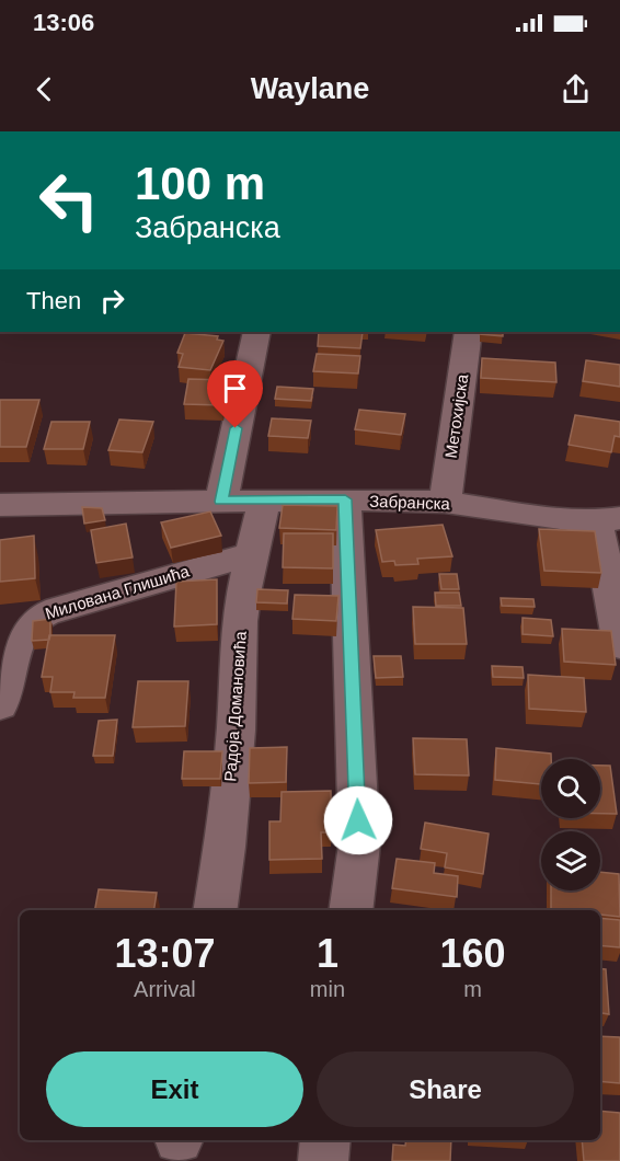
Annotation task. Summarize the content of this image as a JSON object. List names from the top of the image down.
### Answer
{
  "streets": {
    "street": [
      "Метохијска",
      "Забранска",
      "Милована Глишића",
      "Радоја Домановића"
    ]
  },
  "crossings": [
    ["Метохијска", "Забранска"],
    ["Забранска", "Радоја Домановића"],
    ["Милована Глишића", "Радоја Домановића"]
  ],
  "page": {
    "status": "13:06",
    "header": "Waylane",
    "turn": ["100 m", "Забранска"],
    "then": "Then",
    "eta": [
      "13:07",
      "Arrival",
      "1",
      "min",
      "160",
      "m"
    ],
    "buttons": ["Exit", "Share"]
  }
}
